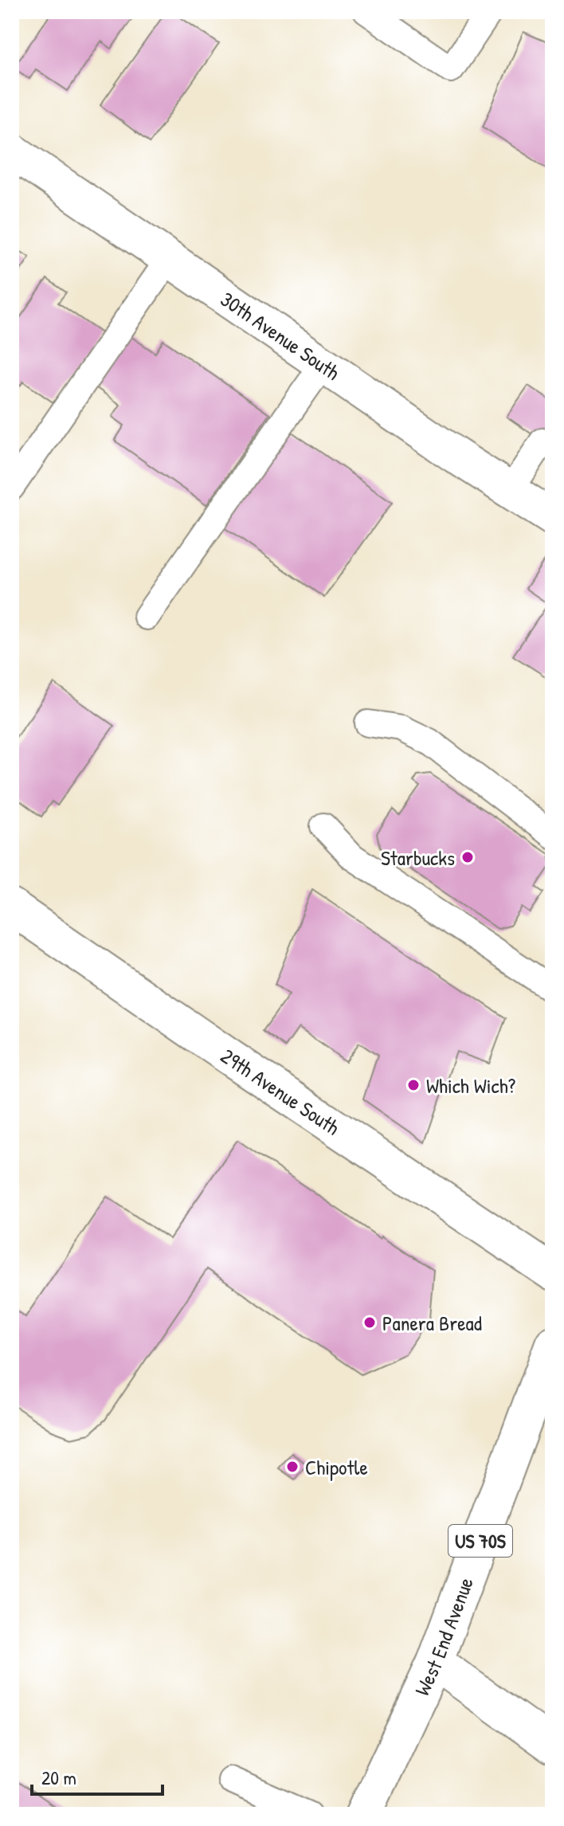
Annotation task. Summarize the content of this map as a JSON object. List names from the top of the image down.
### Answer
{
  "streets": {
    "street": [
      "30th Avenue South",
      "29th Avenue South",
      "US 70S",
      "West End Avenue"
    ]
  },
  "places": [
    "Starbucks",
    "Which Wich?",
    "Panera Bread",
    "Chipotle"
  ],
  "scale_bar": "20 m"
}
